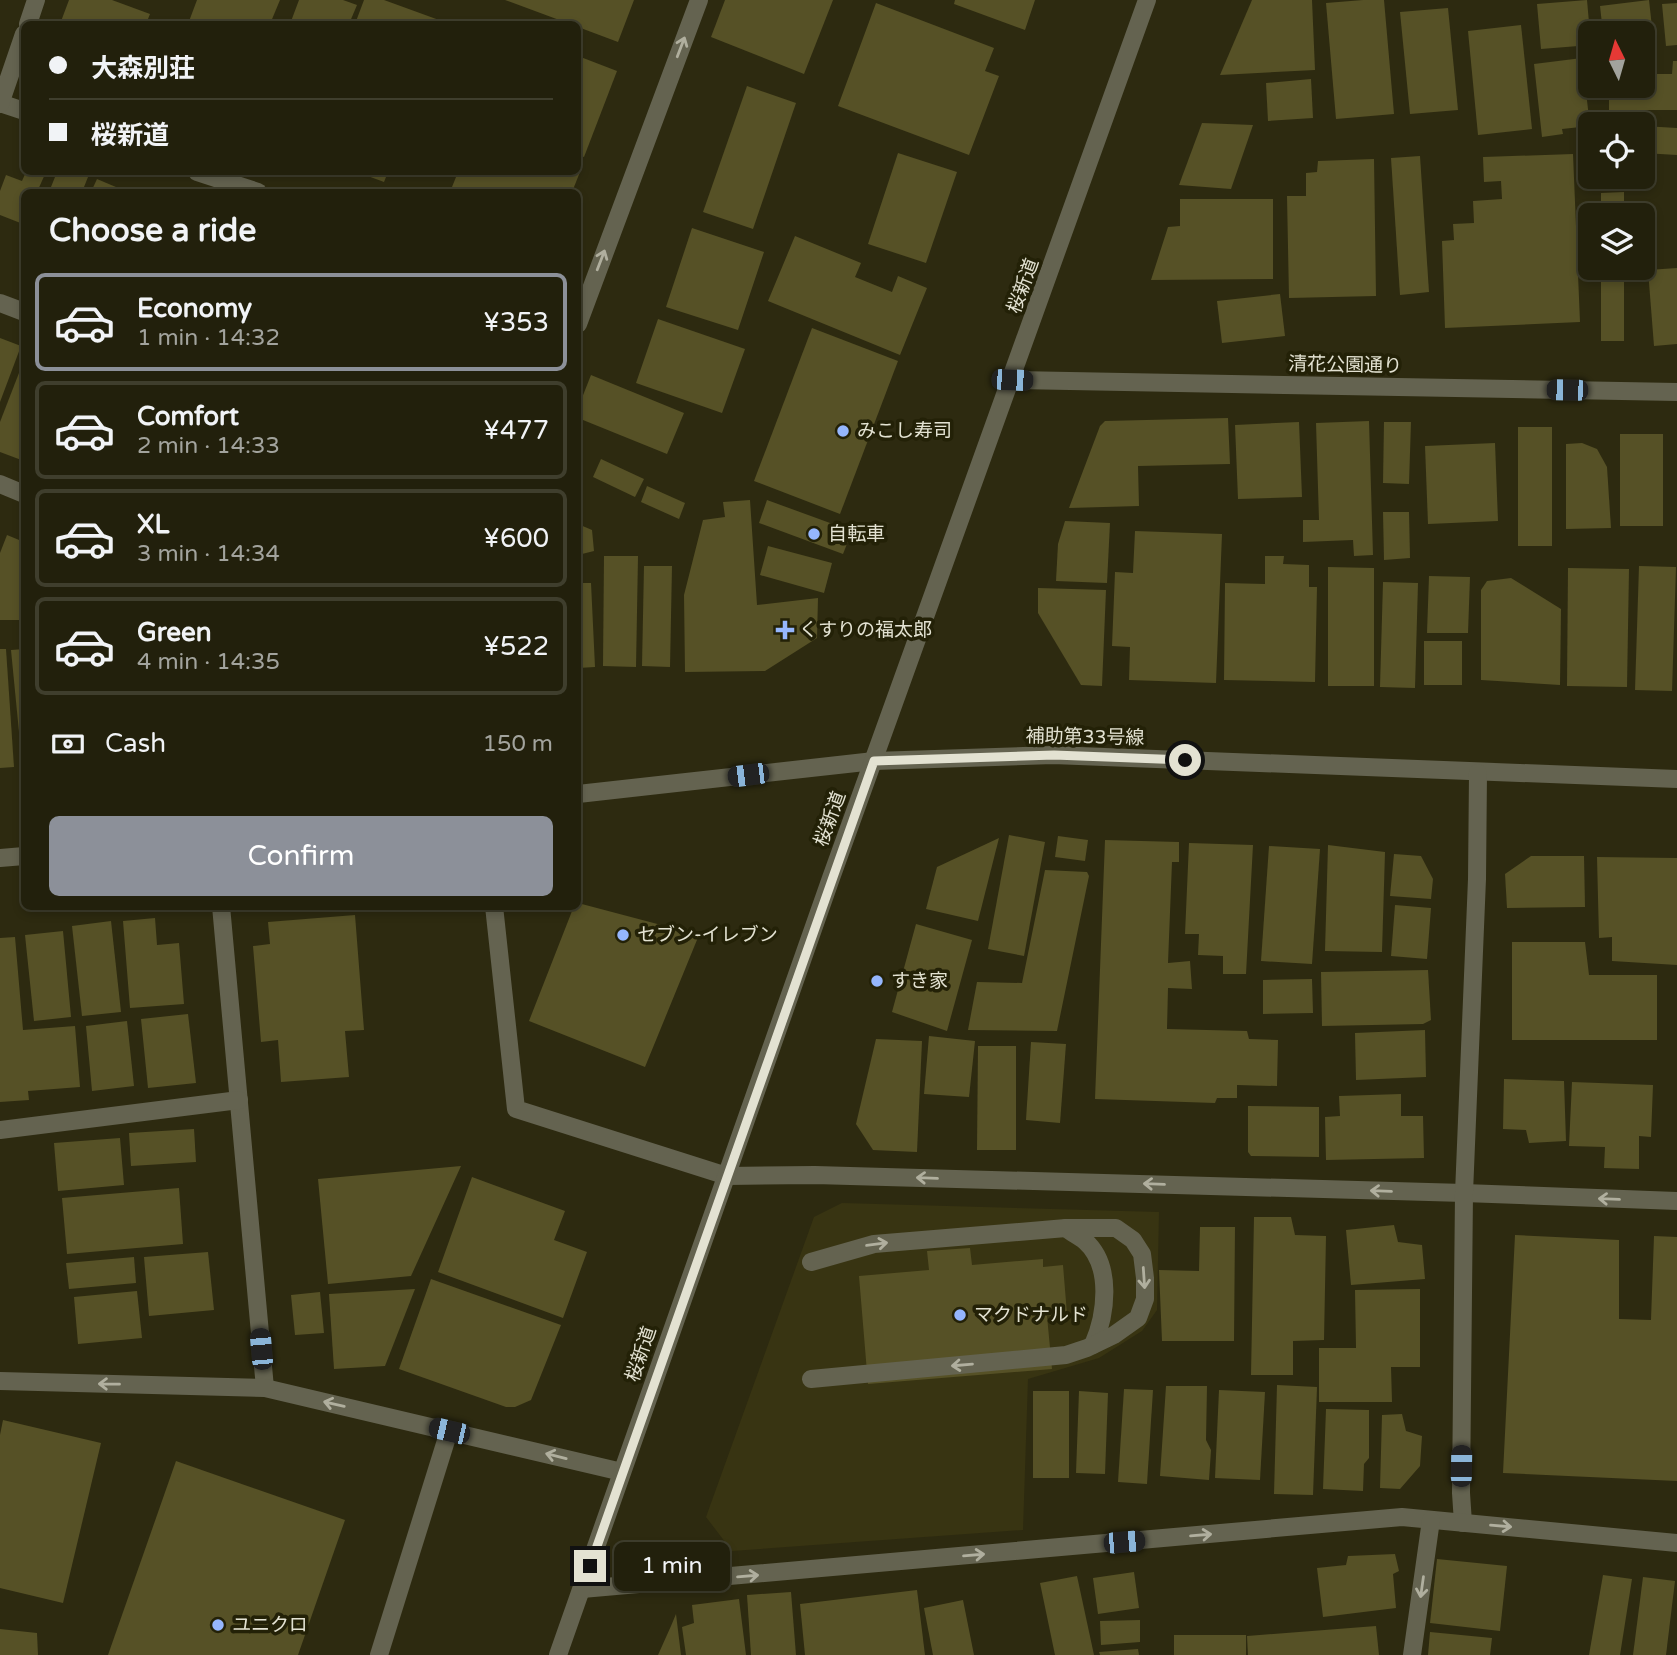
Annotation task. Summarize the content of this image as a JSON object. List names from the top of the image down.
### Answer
{
  "streets": {
    "street": ["桜新道", "清花公園通り", "補助第33号線"]
  },
  "crossings": [
    ["桜新道", "清花公園通り"],
    ["桜新道", "補助第33号線"]
  ],
  "places": {
    "other": [
      "みこし寿司",
      "自転車",
      "セブン-イレブン",
      "すき家",
      "マクドナルド",
      "ユニクロ"
    ],
    "health": ["くすりの福太郎"]
  },
  "north": "top",
  "page": {
    "banner": ["大森別荘", "桜新道"],
    "heading": "Choose a ride",
    "list": [
      {
        "name": "Economy",
        "note": "1 min · 14:32",
        "value": "¥353"
      },
      {
        "name": "Comfort",
        "note": "2 min · 14:33",
        "value": "¥477"
      },
      {
        "name": "XL",
        "note": "3 min · 14:34",
        "value": "¥600"
      },
      {
        "name": "Green",
        "note": "4 min · 14:35",
        "value": "¥522"
      }
    ],
    "pay": ["Cash", "150 m"],
    "buttons": "Confirm",
    "bubble": "1 min"
  }
}
